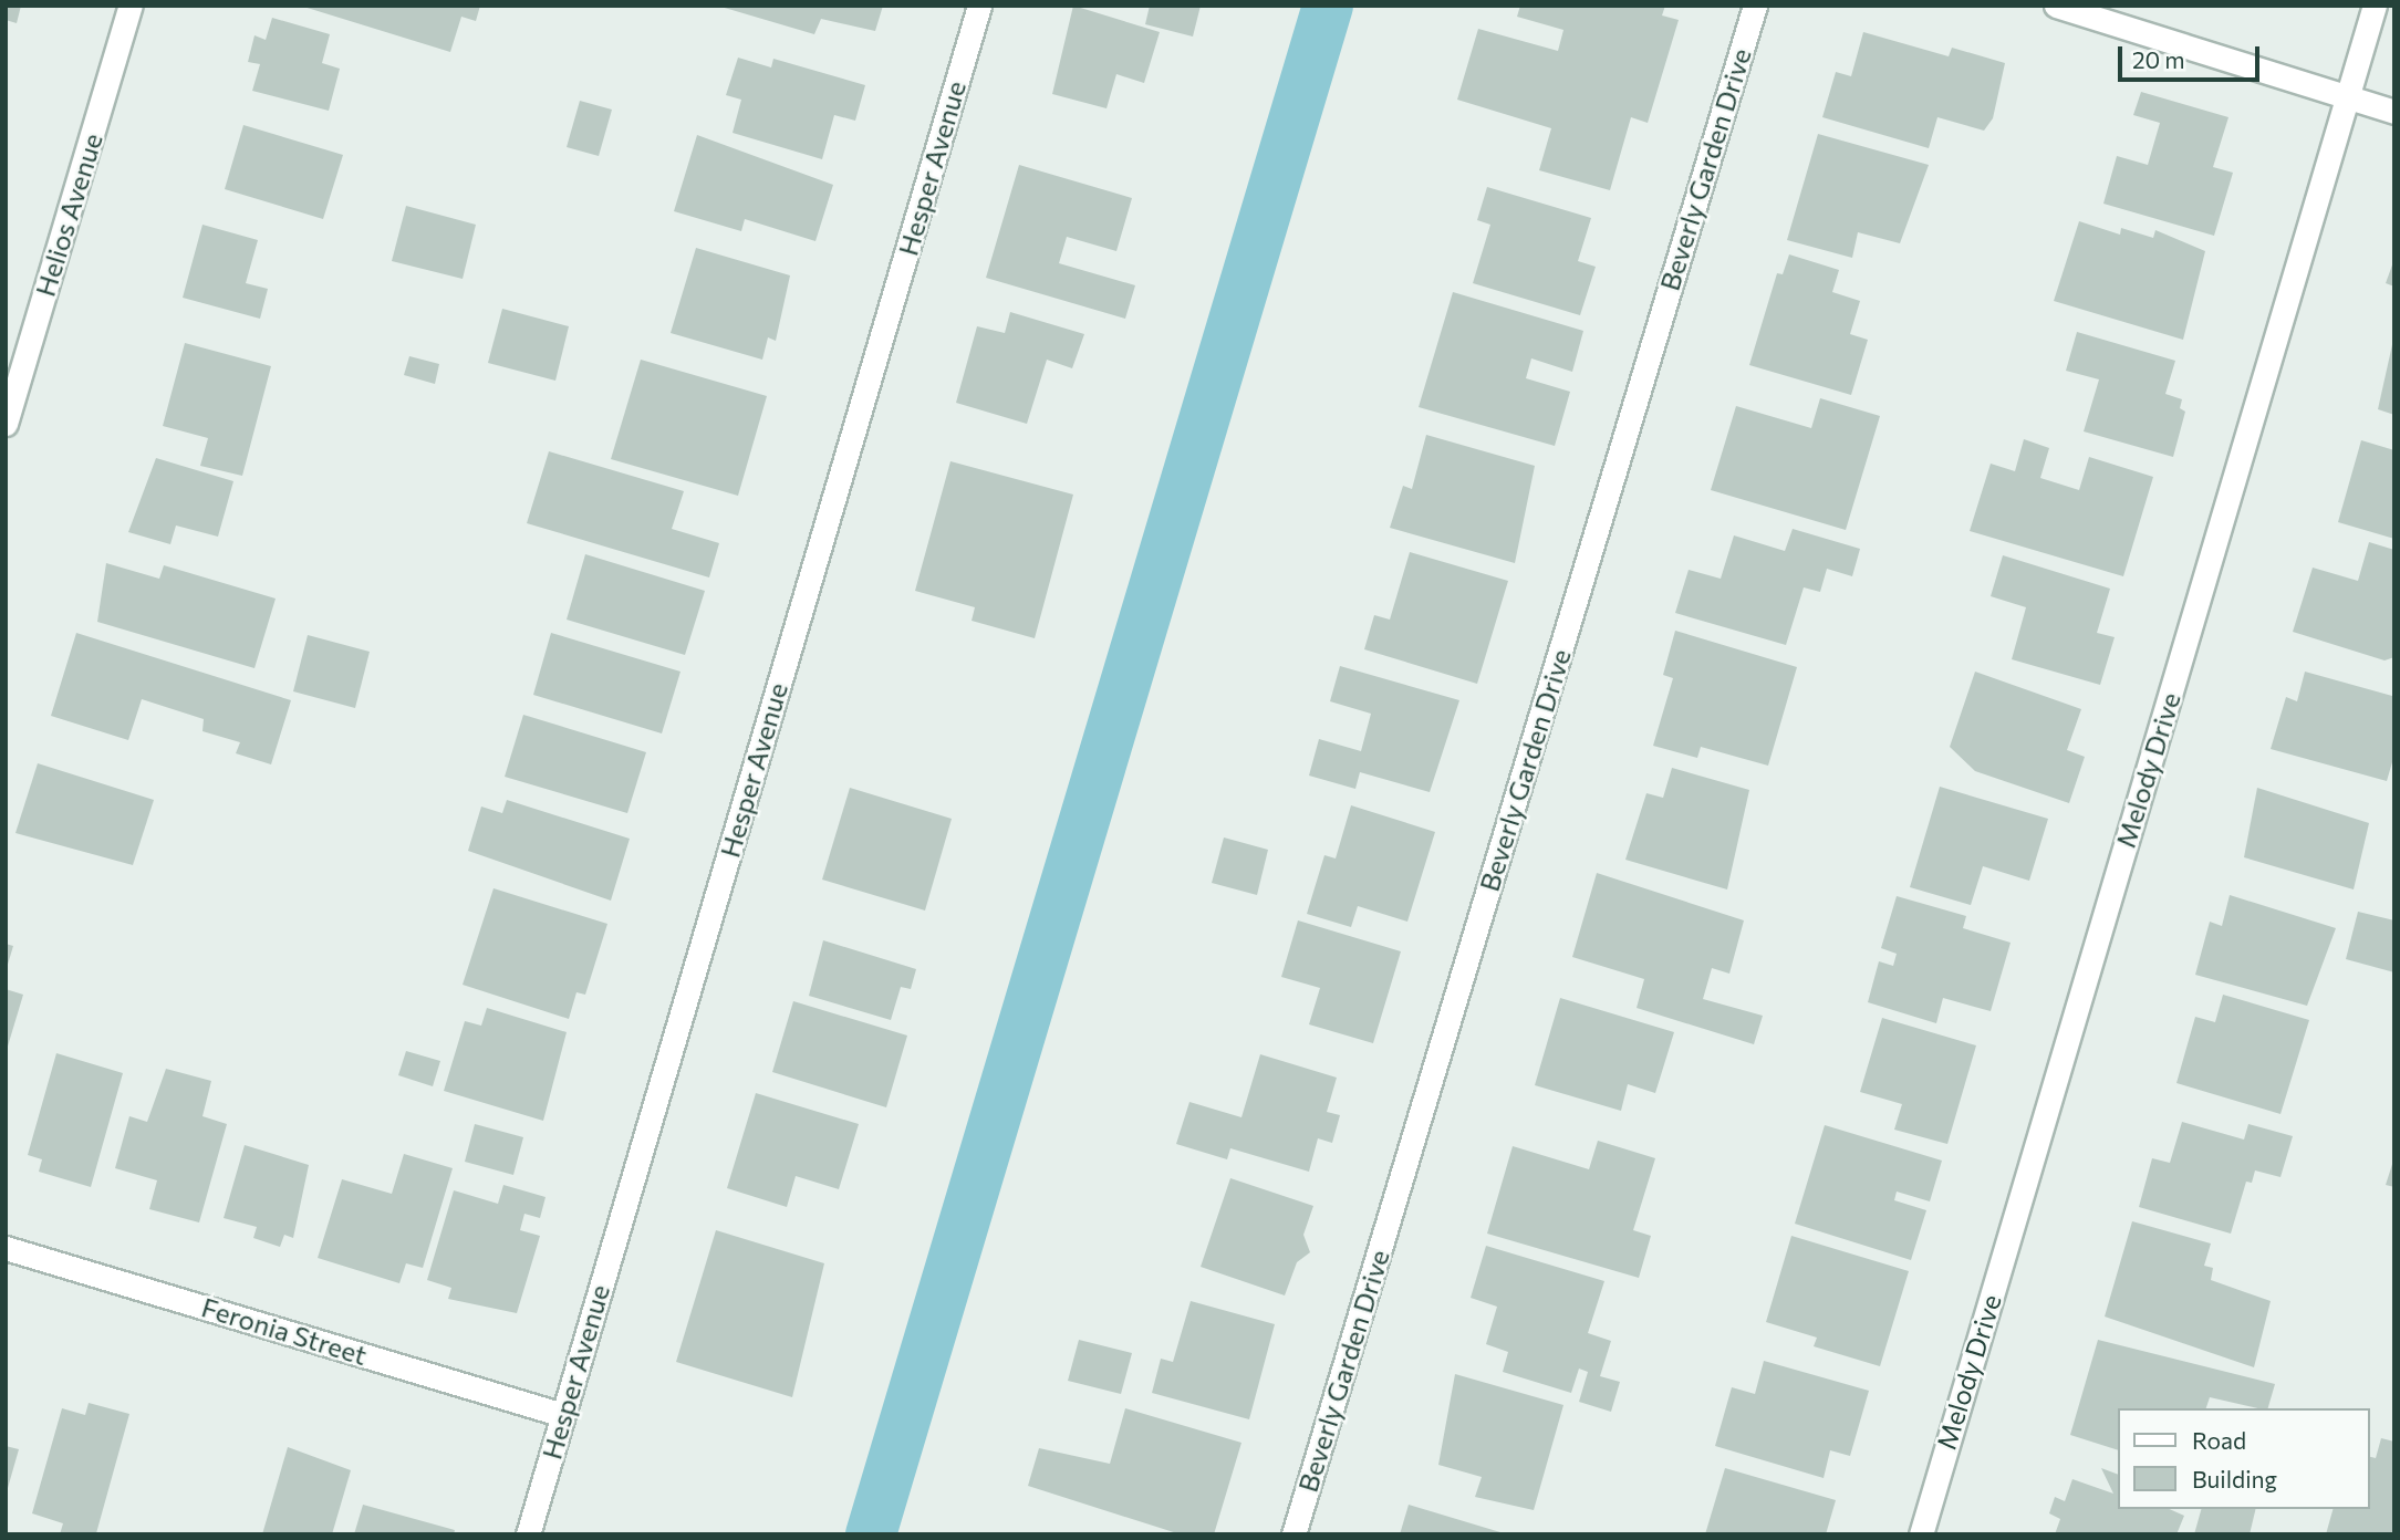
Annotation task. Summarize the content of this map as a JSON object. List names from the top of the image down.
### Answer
{
  "streets": {
    "street": [
      "Hesper Avenue",
      "Beverly Garden Drive",
      "Helios Avenue",
      "Melody Drive",
      "Feronia Street"
    ]
  },
  "crossings": [
    ["Hesper Avenue", "Feronia Street"]
  ],
  "legend": ["Road", "Building"],
  "scale_bar": "20 m"
}
